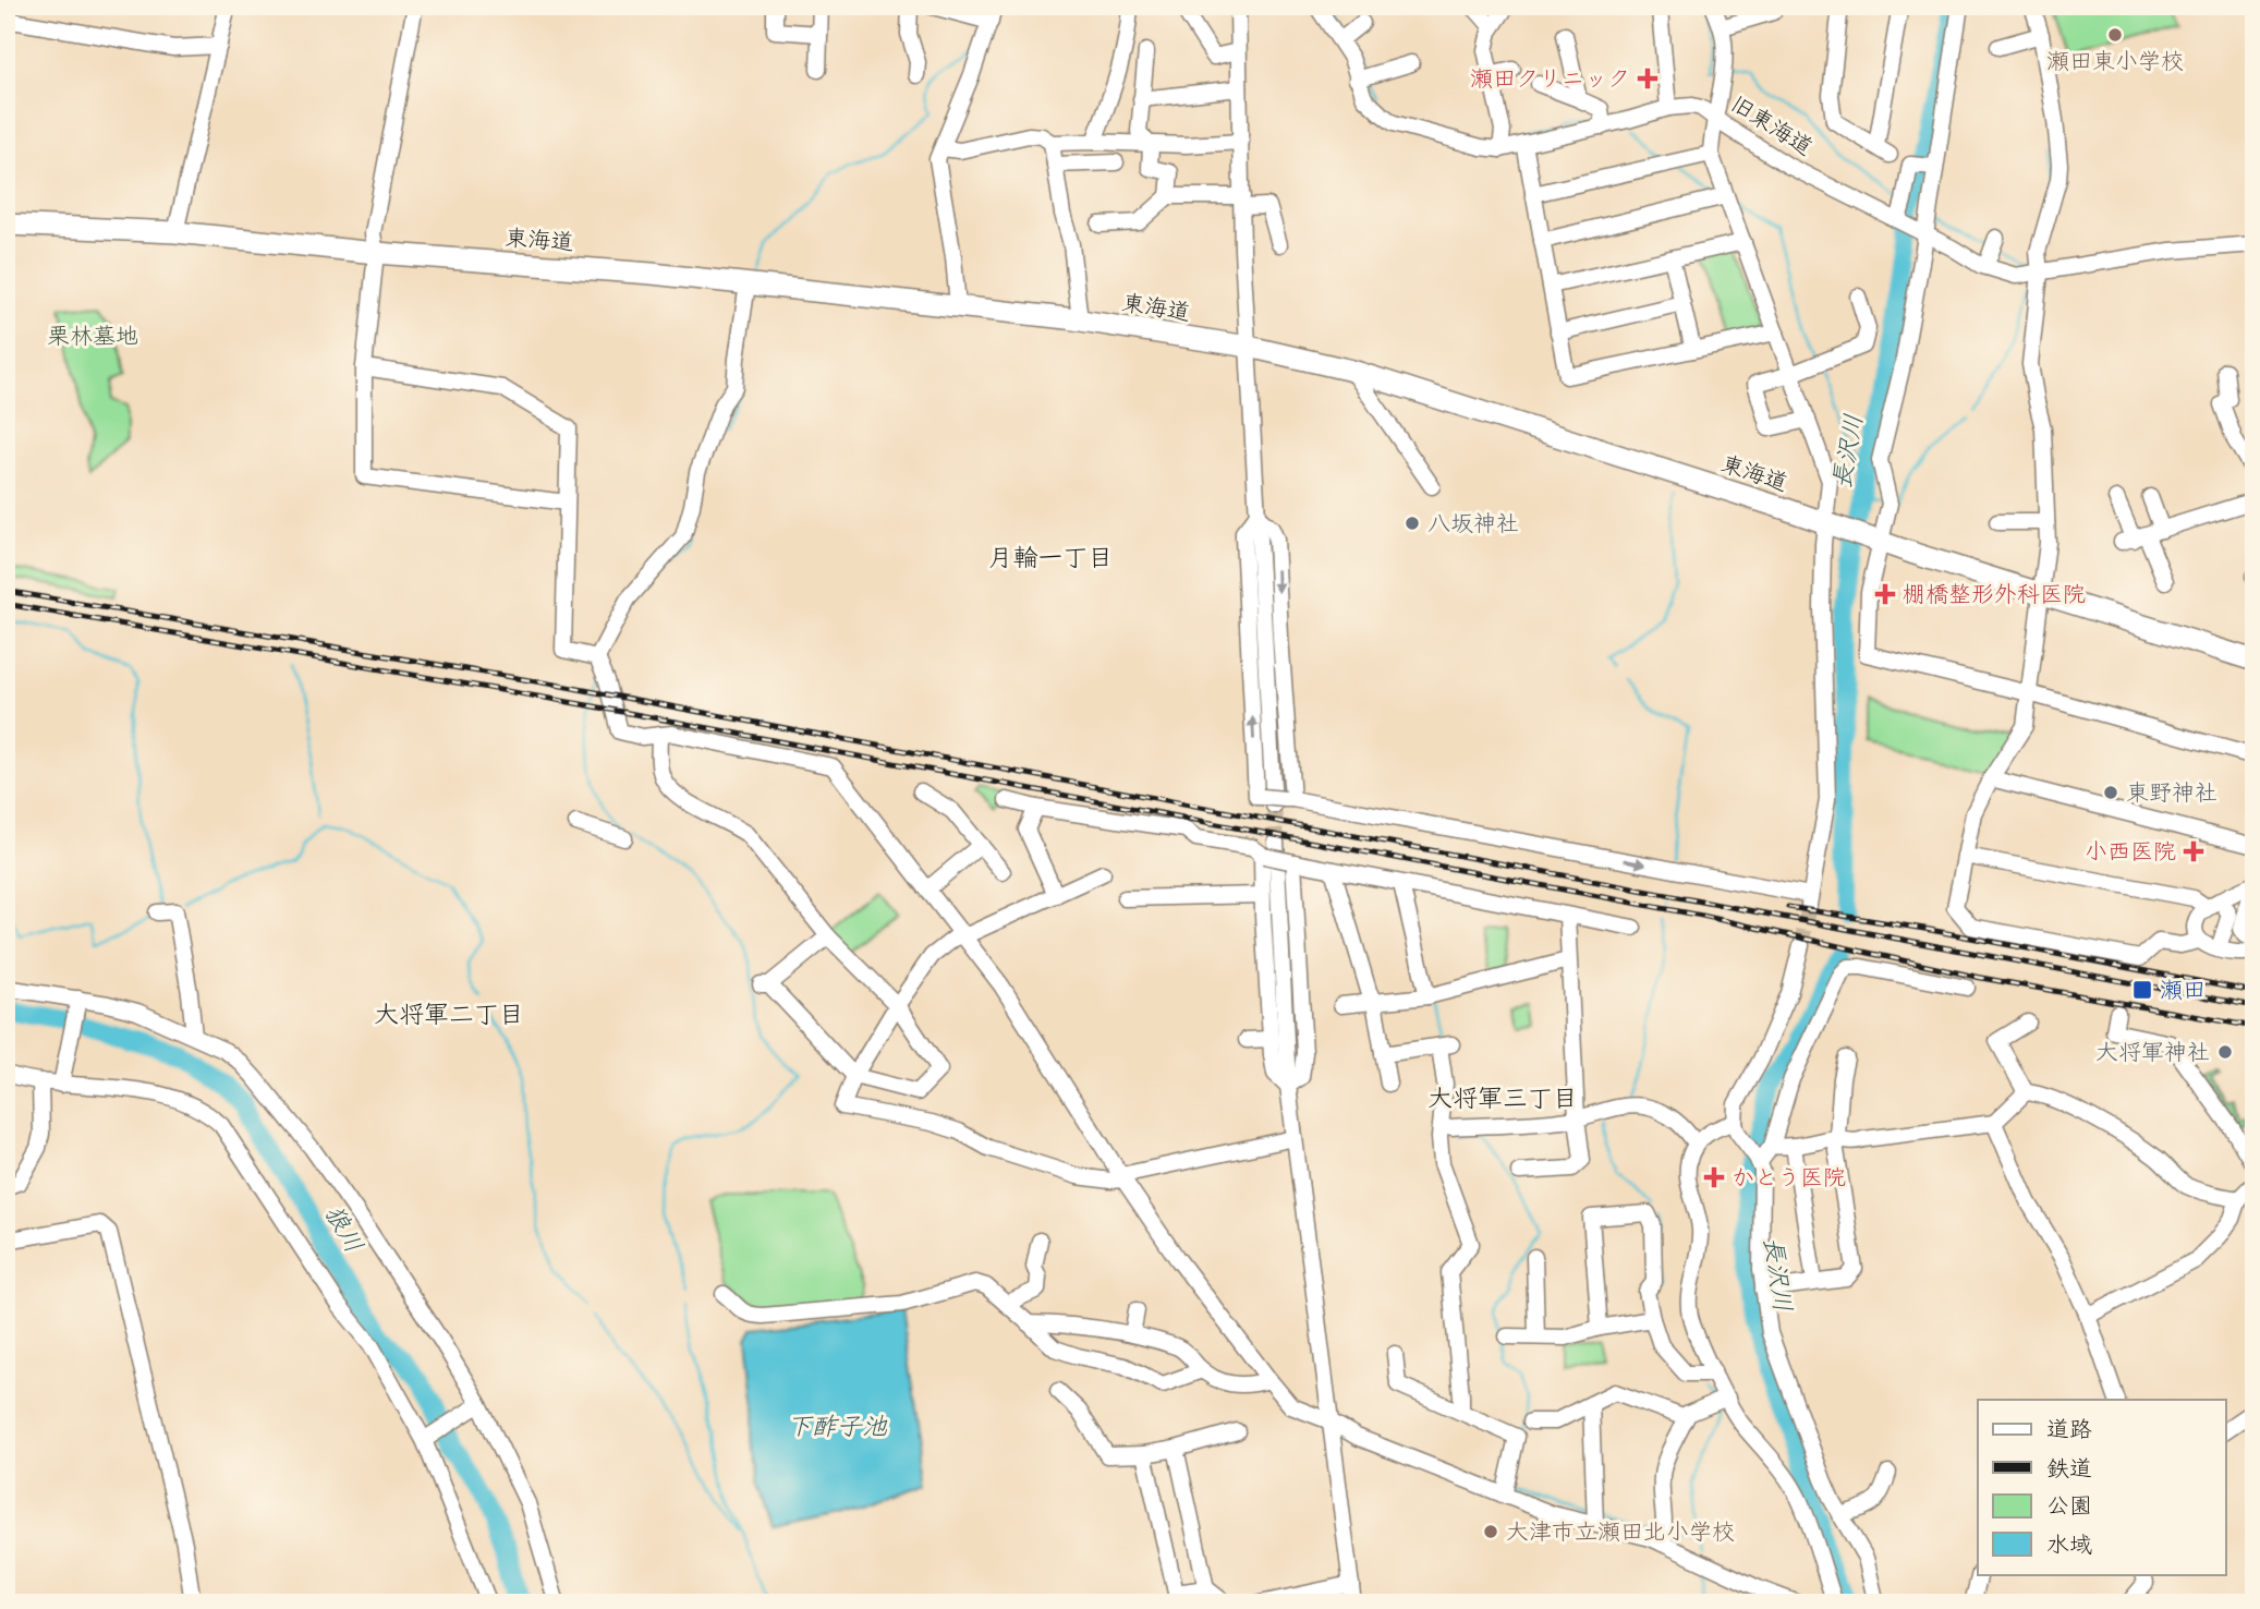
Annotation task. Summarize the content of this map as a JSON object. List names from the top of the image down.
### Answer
{
  "streets": {
    "highway": ["東海道"],
    "street": ["旧東海道"]
  },
  "districts": ["月輪一丁目", "大将軍二丁目", "大将軍三丁目"],
  "water": ["長沢川", "狼川", "下酢子池"],
  "parks": ["栗林墓地"],
  "places": {
    "other": [
      "瀬田東小学校",
      "八坂神社",
      "東野神社",
      "大将軍神社",
      "大津市立瀬田北小学校"
    ],
    "health": [
      "瀬田クリニック",
      "棚橋整形外科医院",
      "小西医院",
      "かとう医院"
    ],
    "transit": ["瀬田"]
  },
  "legend": [
    "道路",
    "鉄道",
    "公園",
    "水域"
  ]
}
